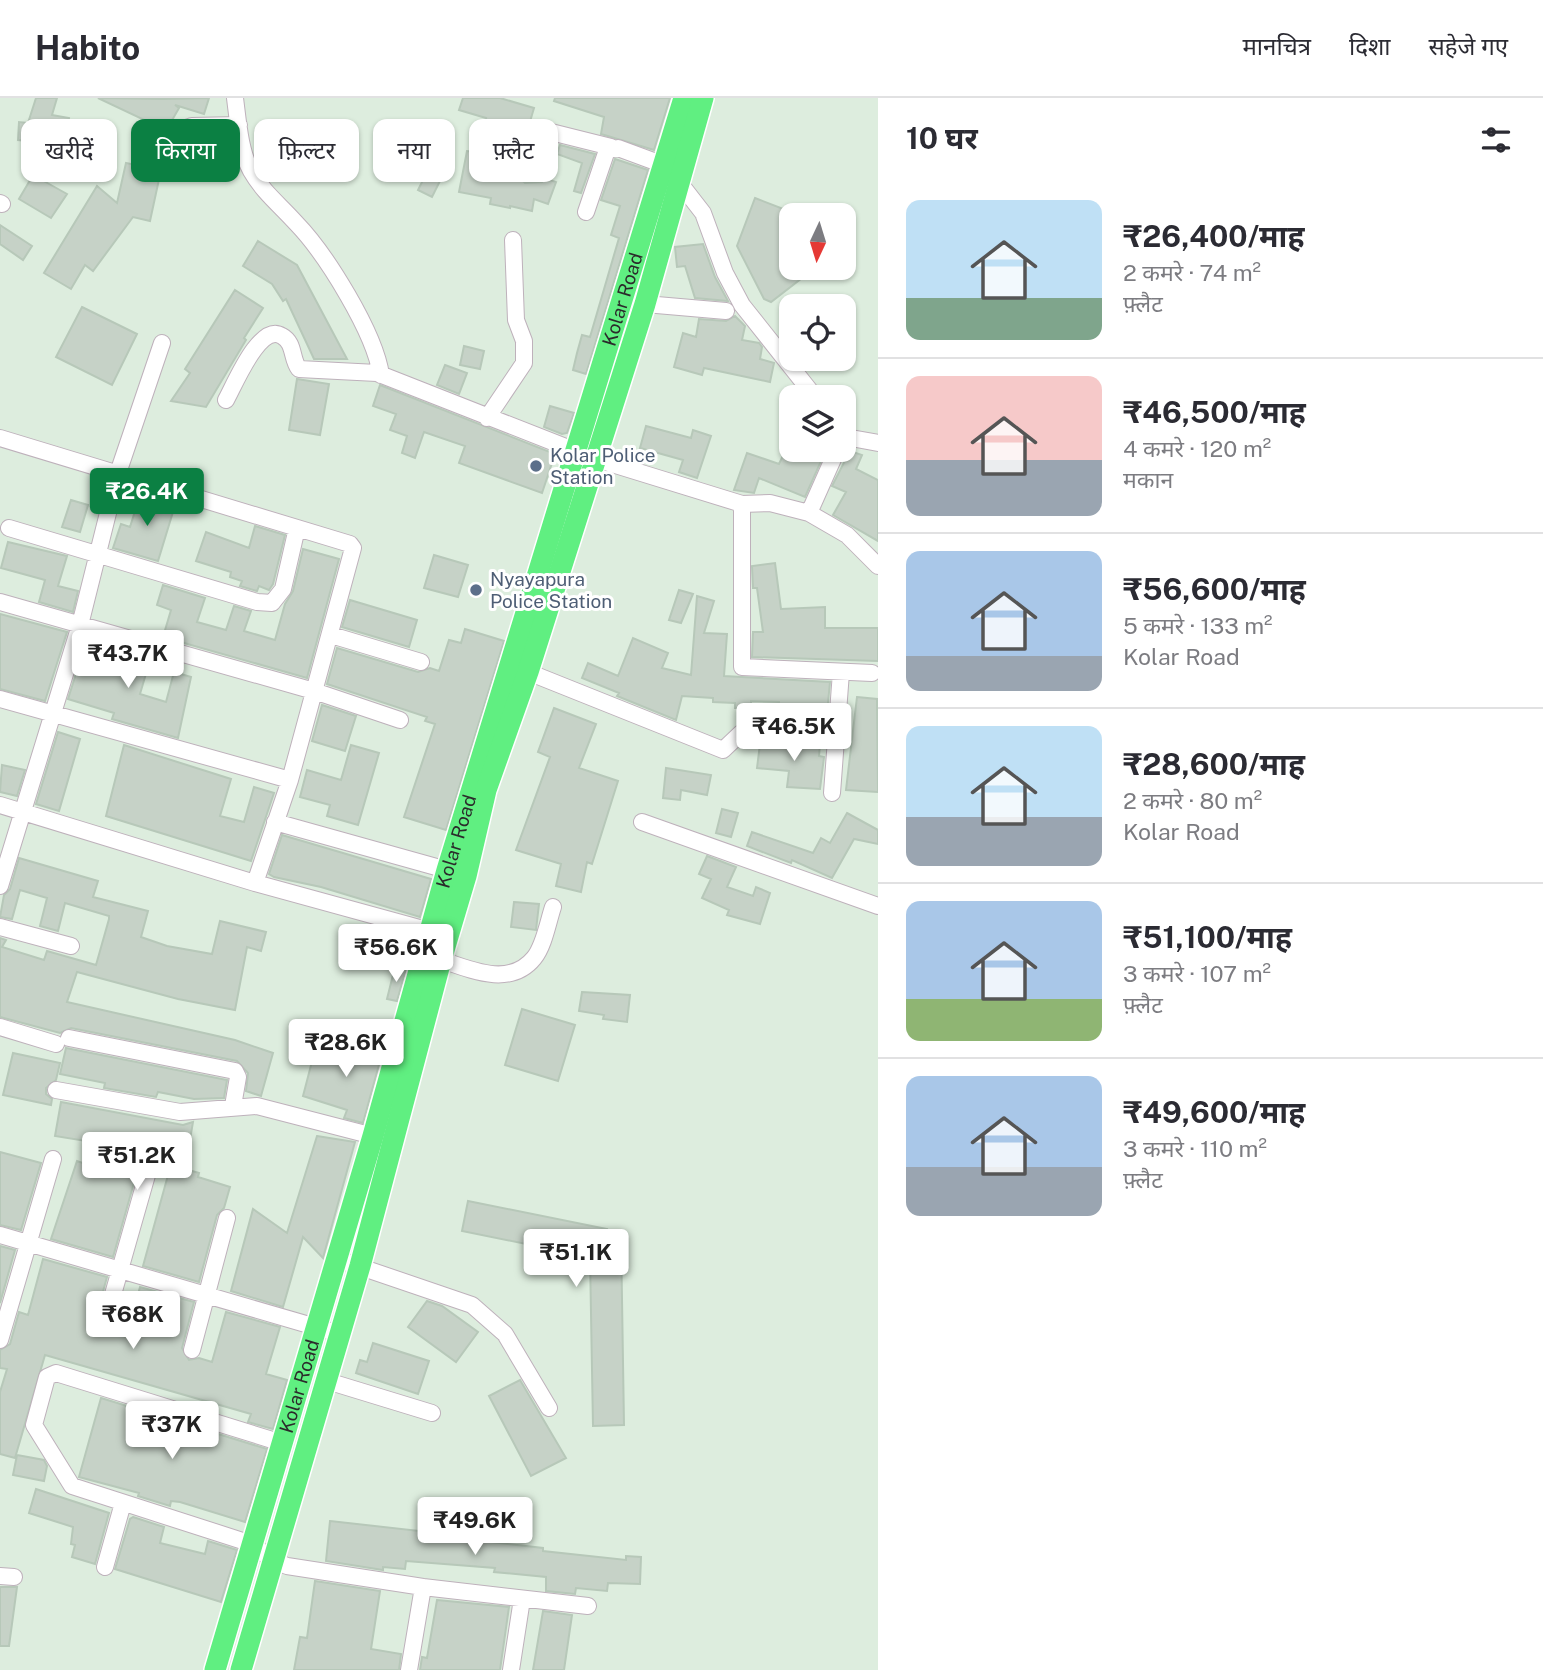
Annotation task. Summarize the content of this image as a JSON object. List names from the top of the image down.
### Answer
{
  "streets": {
    "main road": ["Kolar Road"]
  },
  "places": ["Kolar Police Station", "Nyayapura Police Station"],
  "north": "bottom",
  "page": {
    "header": "Habito",
    "nav": ["मानचित्र", "दिशा", "सहेजे गए"],
    "heading": "10 घर",
    "chip": [
      "खरीदें",
      "किराया",
      "फ़िल्टर",
      "नया",
      "फ़्लैट"
    ],
    "list": [
      {
        "name": "₹26,400/माह",
        "note": "2 कमरे · 74 m² · फ़्लैट"
      },
      {
        "name": "₹46,500/माह",
        "note": "4 कमरे · 120 m² · मकान"
      },
      {
        "name": "₹56,600/माह",
        "note": "5 कमरे · 133 m² · Kolar Road"
      },
      {
        "name": "₹28,600/माह",
        "note": "2 कमरे · 80 m² · Kolar Road"
      },
      {
        "name": "₹51,100/माह",
        "note": "3 कमरे · 107 m² · फ़्लैट"
      },
      {
        "name": "₹49,600/माह",
        "note": "3 कमरे · 110 m² · फ़्लैट"
      }
    ],
    "price": [
      "₹26.4K",
      "₹43.7K",
      "₹46.5K",
      "₹56.6K",
      "₹28.6K",
      "₹51.2K",
      "₹51.1K",
      "₹68K",
      "₹37K",
      "₹49.6K"
    ]
  }
}
